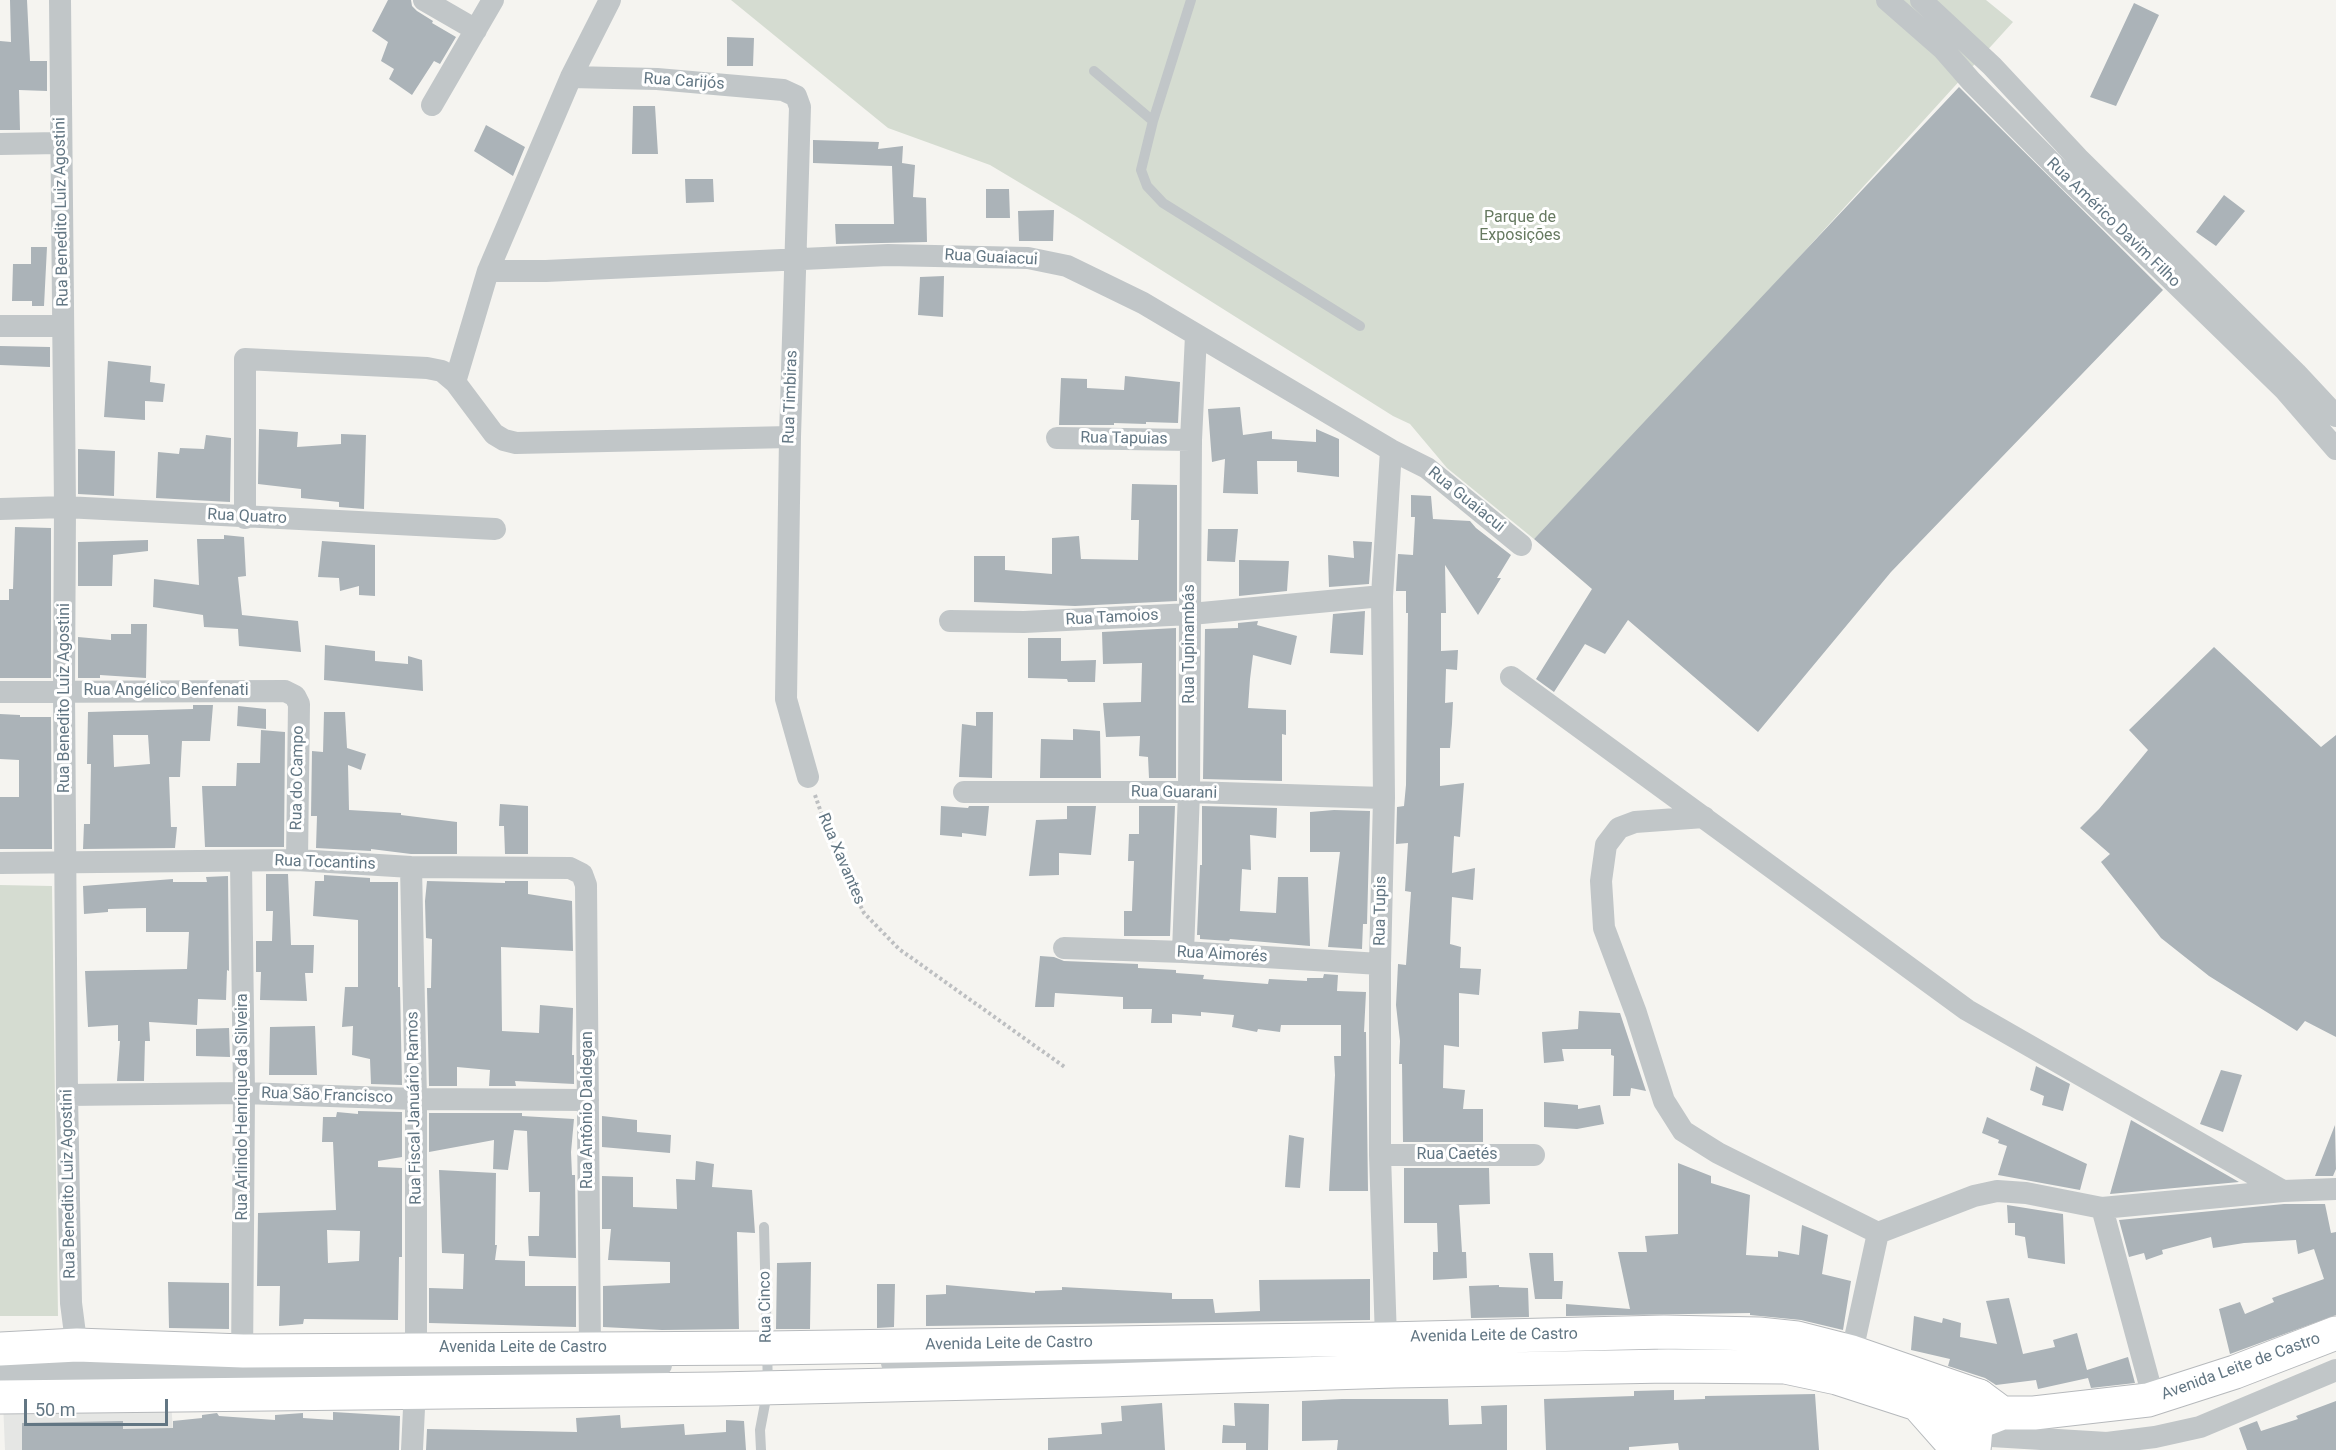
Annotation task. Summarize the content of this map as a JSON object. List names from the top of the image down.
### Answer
{
  "streets": {
    "highway": ["Avenida Leite de Castro"],
    "street": [
      "Rua Carijós",
      "Rua Benedito Luiz Agostini",
      "Rua Américo Davim Filho",
      "Rua Guaiacui",
      "Rua Timbiras",
      "Rua Tapuias",
      "Rua Quatro",
      "Rua Tamoios",
      "Rua Tupinambás",
      "Rua Angélico Benfenati",
      "Rua do Campo",
      "Rua Guarani",
      "Rua Tocantins",
      "Rua Tupis",
      "Rua Aimorés",
      "Rua São Francisco",
      "Rua Arlindo Henrique da Silveira",
      "Rua Fiscal Januário Ramos",
      "Rua Antônio Daldegan",
      "Rua Caetés"
    ],
    "lane": ["Rua Cinco"],
    "path": ["Rua Xavantes"]
  },
  "crossings": [
    ["Rua Carijós", "Rua Timbiras"],
    ["Rua Benedito Luiz Agostini", "Rua Quatro"],
    ["Rua Benedito Luiz Agostini", "Rua Angélico Benfenati"],
    ["Rua Benedito Luiz Agostini", "Rua Tocantins"],
    ["Rua Benedito Luiz Agostini", "Rua São Francisco"],
    ["Rua Benedito Luiz Agostini", "Avenida Leite de Castro"],
    ["Rua Guaiacui", "Rua Timbiras"],
    ["Rua Guaiacui", "Rua Tupinambás"],
    ["Rua Guaiacui", "Rua Tupis"],
    ["Rua Timbiras", "Rua Xavantes"],
    ["Rua Tapuias", "Rua Tupinambás"],
    ["Rua Tamoios", "Rua Tupinambás"],
    ["Rua Tamoios", "Rua Tupis"],
    ["Rua Tupinambás", "Rua Guarani"],
    ["Rua Tupinambás", "Rua Aimorés"],
    ["Rua Angélico Benfenati", "Rua do Campo"],
    ["Rua do Campo", "Rua Tocantins"],
    ["Rua Guarani", "Rua Tupis"],
    ["Rua Tocantins", "Rua Arlindo Henrique da Silveira"],
    ["Rua Tocantins", "Rua Fiscal Januário Ramos"],
    ["Rua Tocantins", "Rua Antônio Daldegan"],
    ["Rua Tupis", "Rua Aimorés"],
    ["Rua Tupis", "Rua Caetés"],
    ["Rua Tupis", "Avenida Leite de Castro"],
    ["Rua São Francisco", "Rua Arlindo Henrique da Silveira"],
    ["Rua São Francisco", "Rua Fiscal Januário Ramos"],
    ["Rua São Francisco", "Rua Antônio Daldegan"],
    ["Rua Arlindo Henrique da Silveira", "Avenida Leite de Castro"],
    ["Rua Fiscal Januário Ramos", "Avenida Leite de Castro"],
    ["Rua Antônio Daldegan", "Avenida Leite de Castro"],
    ["Rua Cinco", "Avenida Leite de Castro"]
  ],
  "parks": ["Parque de Exposições"],
  "scale_bar": "50 m"
}
